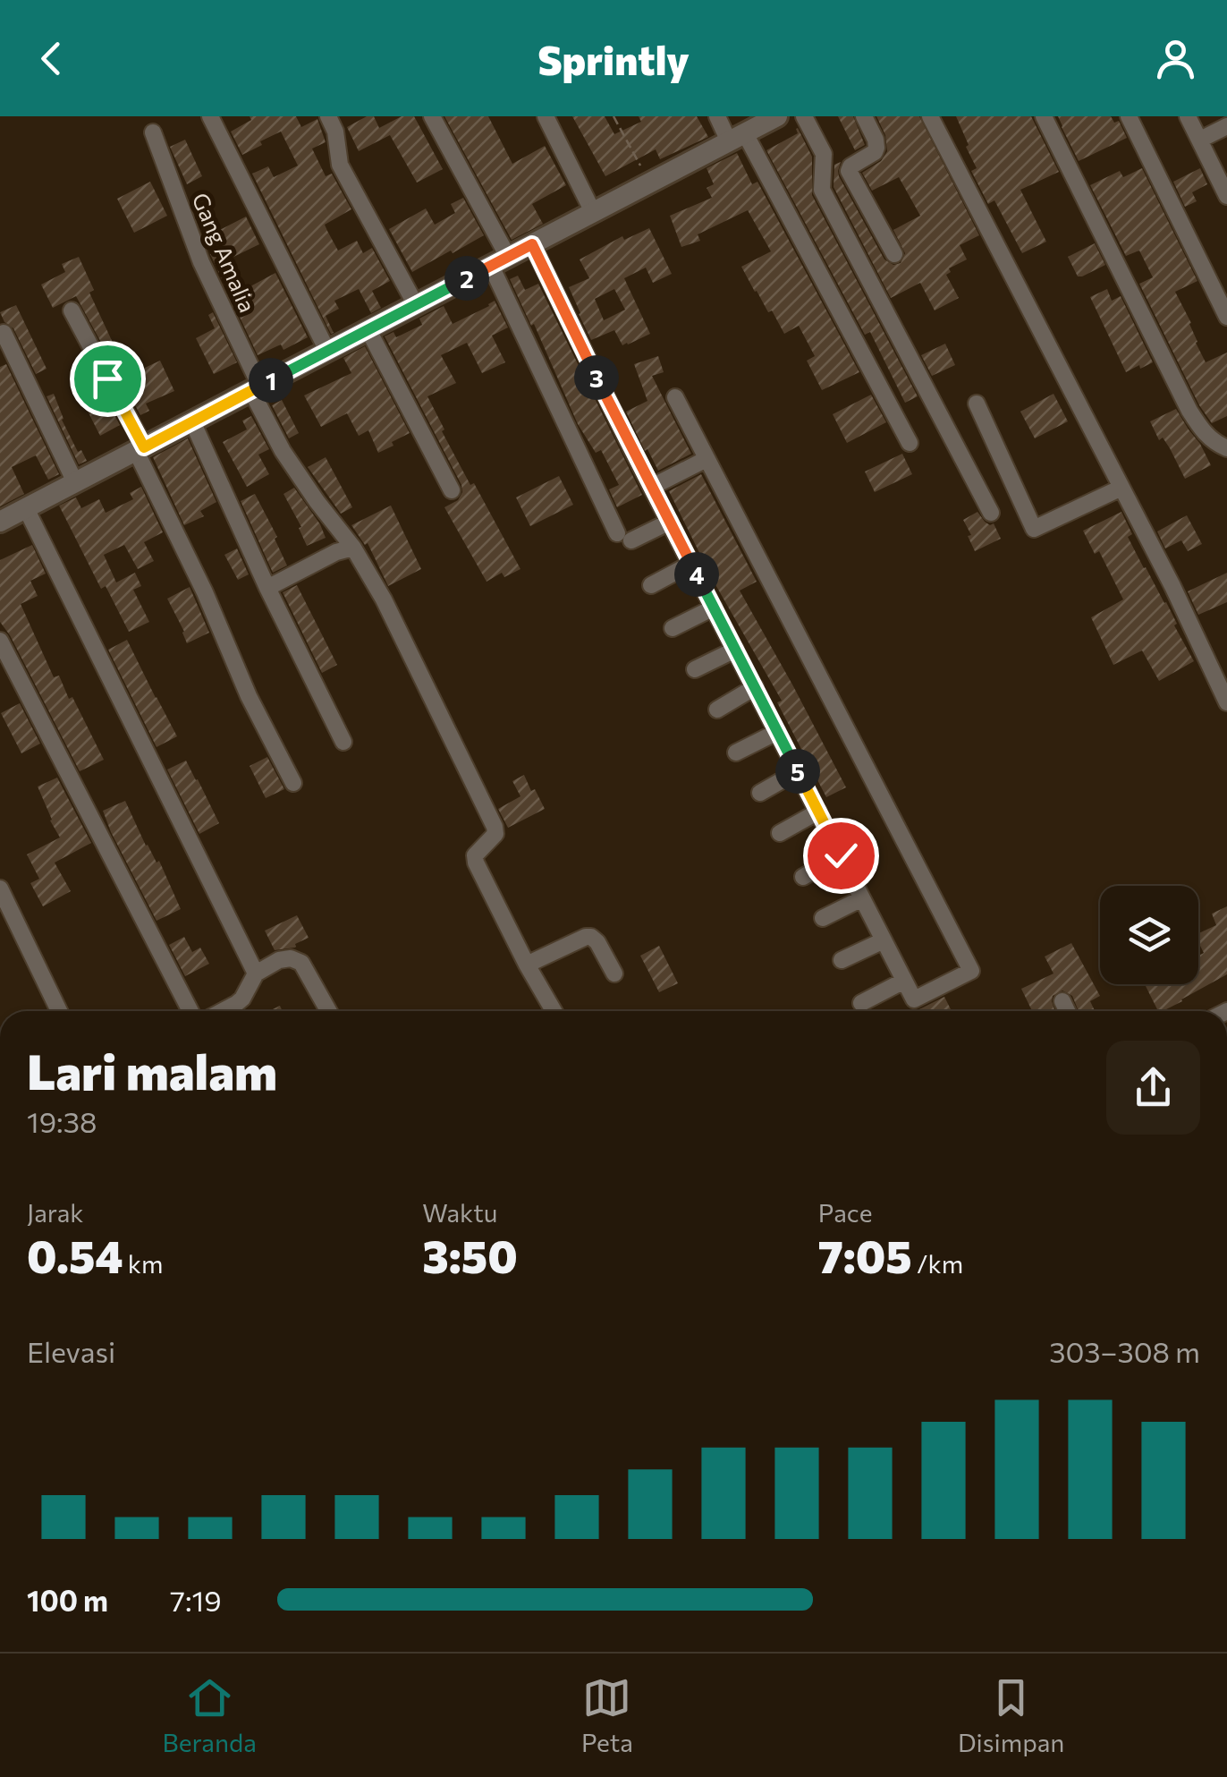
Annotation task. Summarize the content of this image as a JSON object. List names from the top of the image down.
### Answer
{
  "streets": {
    "street": ["Gang Amalia"]
  },
  "page": {
    "header": "Sprintly",
    "pins": [
      "2",
      "3",
      "1",
      "4",
      "5"
    ],
    "heading": ["Lari malam", "19:38"],
    "stats": [
      ["Jarak", "0.54 km"],
      ["Waktu", "3:50"],
      ["Pace", "7:05 /km"]
    ],
    "chart": ["Elevasi", "303–308 m"],
    "list": [
      {
        "name": "100 m",
        "note": "7:19"
      }
    ],
    "tabs": ["Beranda", "Peta", "Disimpan"]
  }
}
